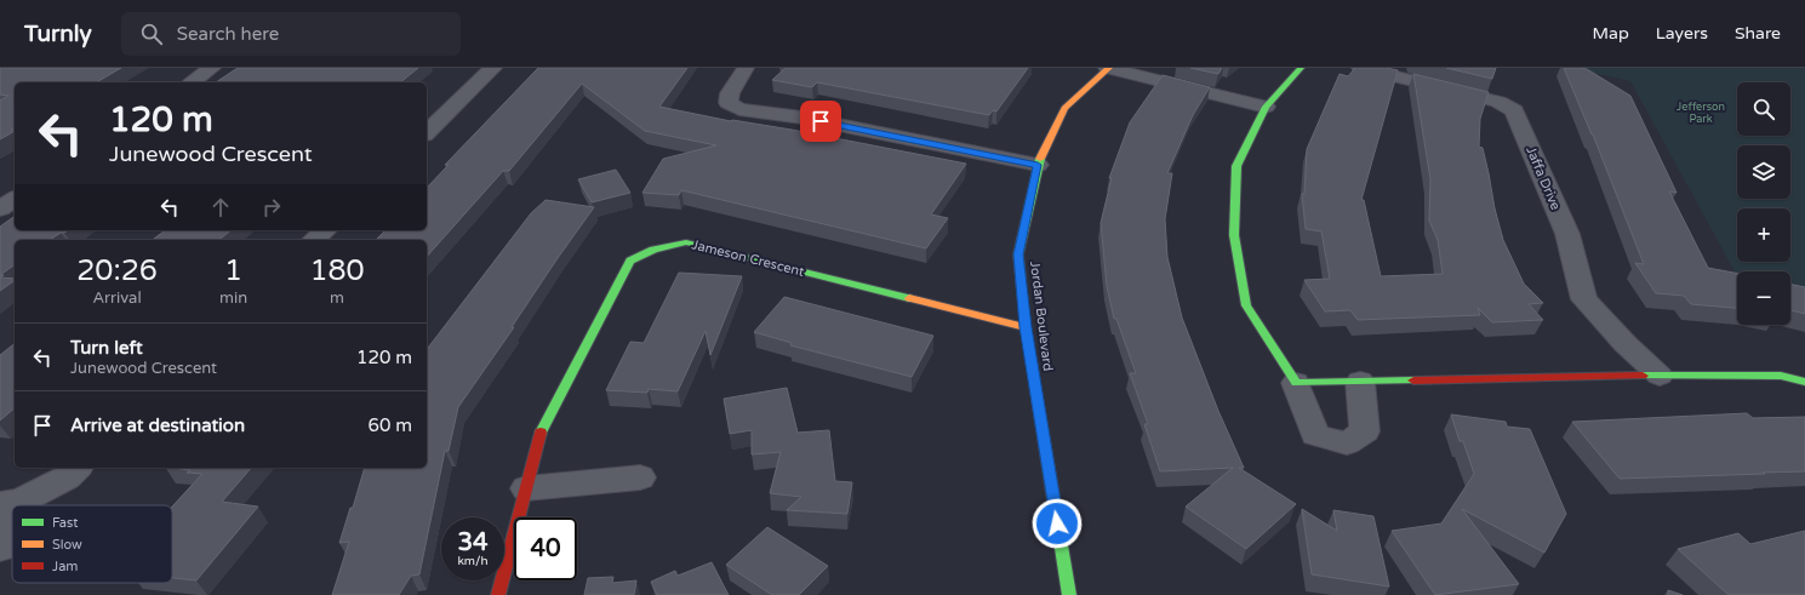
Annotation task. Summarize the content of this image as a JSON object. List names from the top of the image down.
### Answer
{
  "streets": {
    "street": ["Jaffa Drive", "Jameson Crescent", "Jordan Boulevard"]
  },
  "crossings": [
    ["Jameson Crescent", "Jordan Boulevard"]
  ],
  "parks": ["Jefferson Park"],
  "legend": ["Fast", "Slow", "Jam"],
  "page": {
    "header": "Turnly",
    "search": "Search here",
    "nav": ["Map", "Layers", "Share"],
    "map_buttons": ["+", "−"],
    "turn": ["120 m", "Junewood Crescent"],
    "eta": [
      "20:26",
      "Arrival",
      "1",
      "min",
      "180",
      "m"
    ],
    "list": [
      {
        "name": "Turn left",
        "note": "Junewood Crescent",
        "value": "120 m"
      },
      {
        "name": "Arrive at destination",
        "value": "60 m"
      }
    ],
    "speed": "34 km/h",
    "limit": "40"
  }
}
